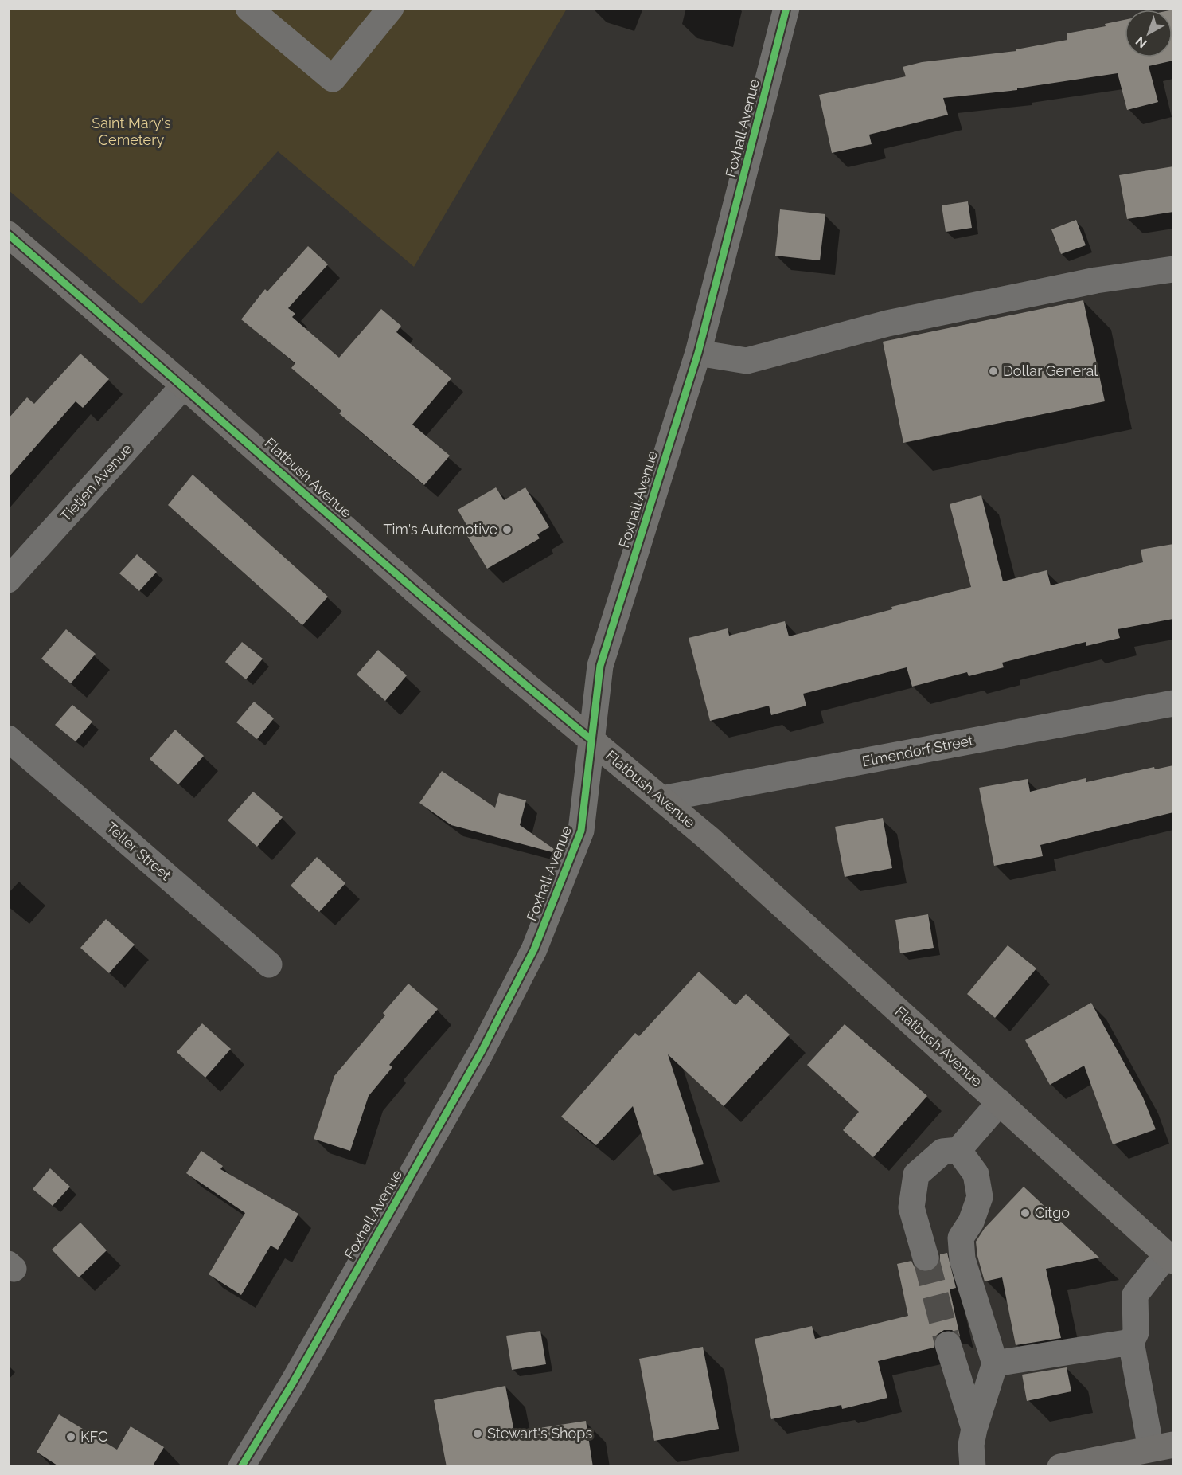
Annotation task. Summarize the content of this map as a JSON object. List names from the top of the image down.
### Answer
{
  "streets": {
    "main road": ["Flatbush Avenue"],
    "street": [
      "Foxhall Avenue",
      "Tietjen Avenue",
      "Elmendorf Street",
      "Teller Street"
    ]
  },
  "crossings": [
    ["Foxhall Avenue", "Flatbush Avenue"],
    ["Flatbush Avenue", "Tietjen Avenue"],
    ["Flatbush Avenue", "Elmendorf Street"]
  ],
  "parks": ["Saint Mary's Cemetery"],
  "places": [
    "Dollar General",
    "Tim's Automotive",
    "Citgo",
    "Stewart's Shops",
    "KFC"
  ],
  "north": "bottom left"
}
